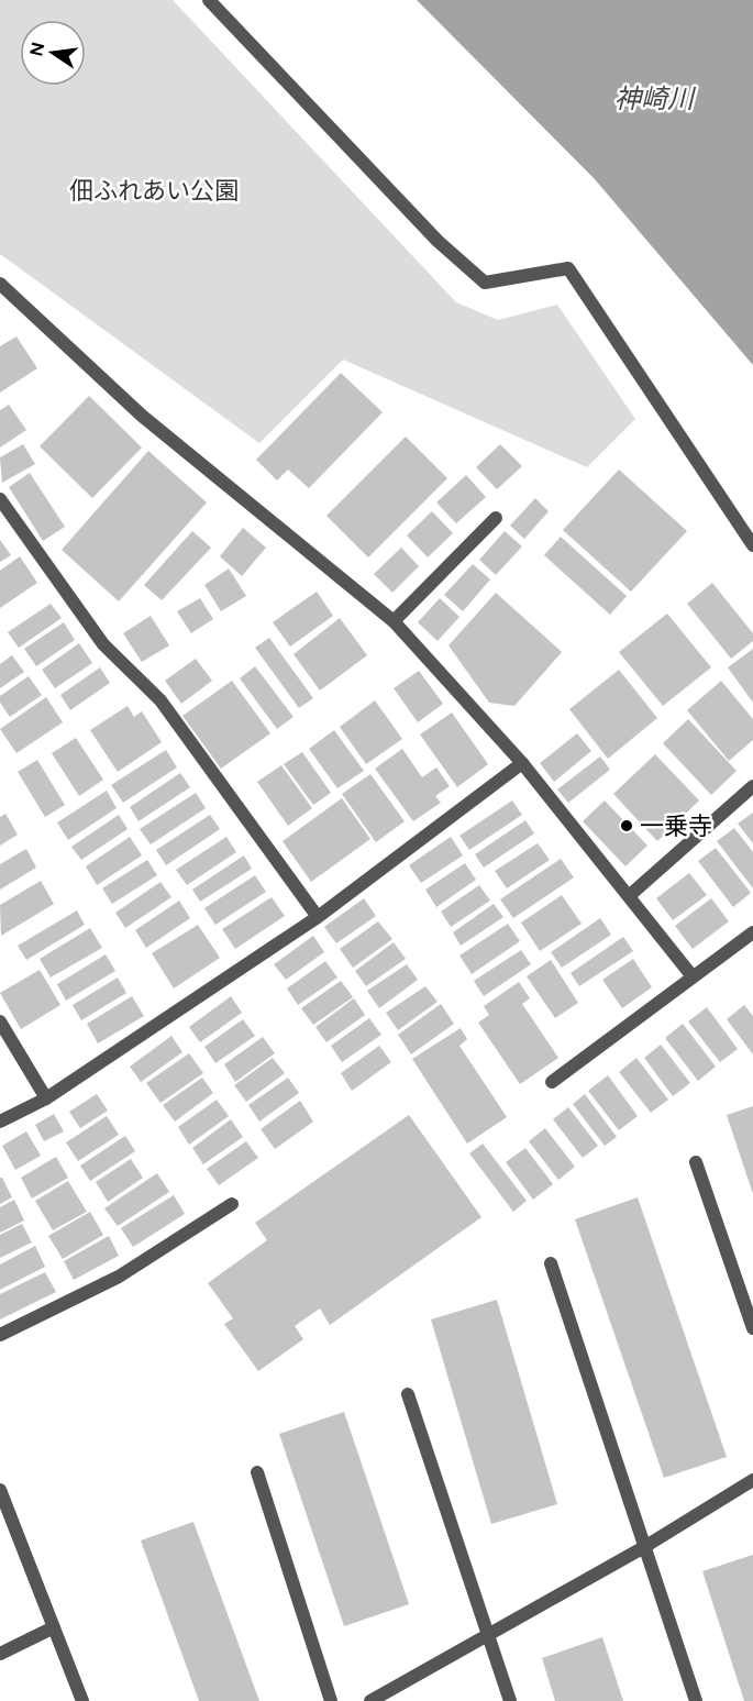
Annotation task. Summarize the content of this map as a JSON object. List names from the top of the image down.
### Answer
{
  "water": ["神崎川"],
  "parks": ["佃ふれあい公園"],
  "places": ["一乗寺"],
  "north": "left"
}
